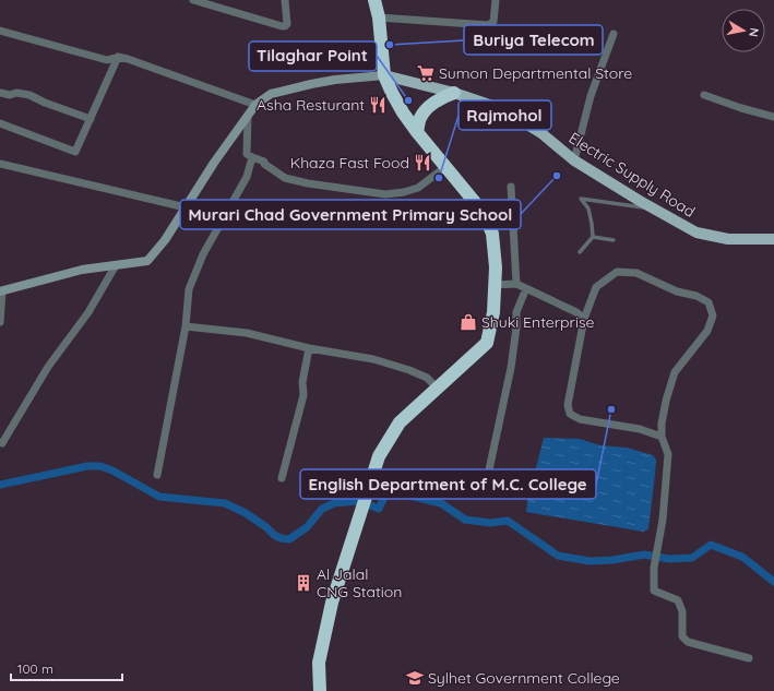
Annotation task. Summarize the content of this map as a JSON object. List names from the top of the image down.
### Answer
{
  "streets": {
    "main road": ["Electric Supply Road"]
  },
  "places": {
    "other": [
      "Buriya Telecom",
      "Tilaghar Point",
      "Murari Chad Government Primary School",
      "Rajmohol",
      "English Department of M.C. College"
    ],
    "supermarket": ["Sumon Departmental Store"],
    "restaurant": ["Asha Resturant", "Khaza Fast Food"],
    "shop": ["Shuki Enterprise"],
    "building": ["Al Jalal CNG Station"],
    "school or university": ["Sylhet Government College"]
  },
  "scale_bar": "100 m",
  "north": "right"
}
